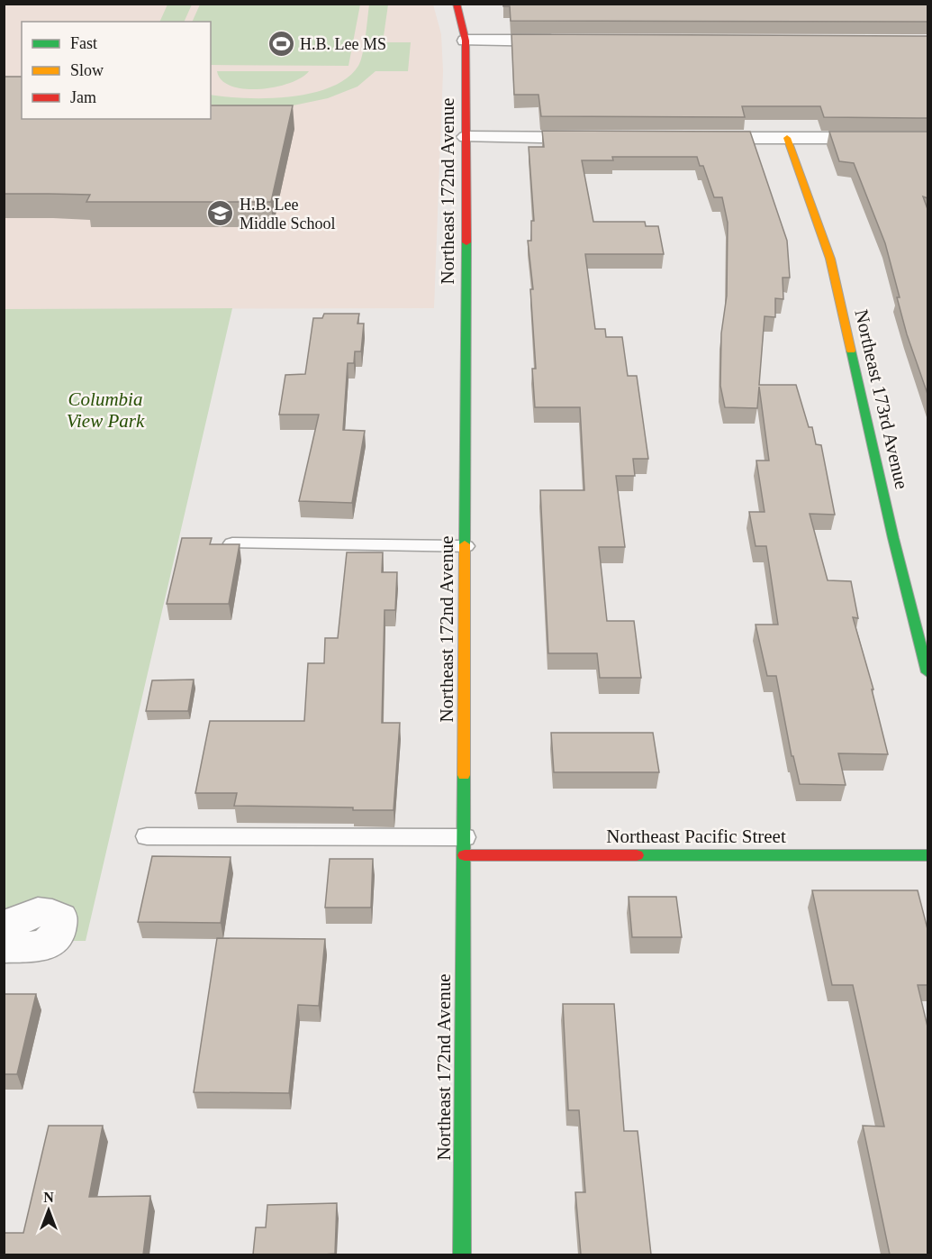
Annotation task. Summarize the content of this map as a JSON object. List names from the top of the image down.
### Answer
{
  "streets": {
    "street": ["Northeast 172nd Avenue", "Northeast 173rd Avenue", "Northeast Pacific Street"]
  },
  "crossings": [
    ["Northeast 172nd Avenue", "Northeast Pacific Street"]
  ],
  "parks": ["Columbia View Park"],
  "places": {
    "sports": ["H.B. Lee MS"],
    "school or university": ["H.B. Lee Middle School"]
  },
  "legend": ["Fast", "Slow", "Jam"],
  "north": "top"
}
